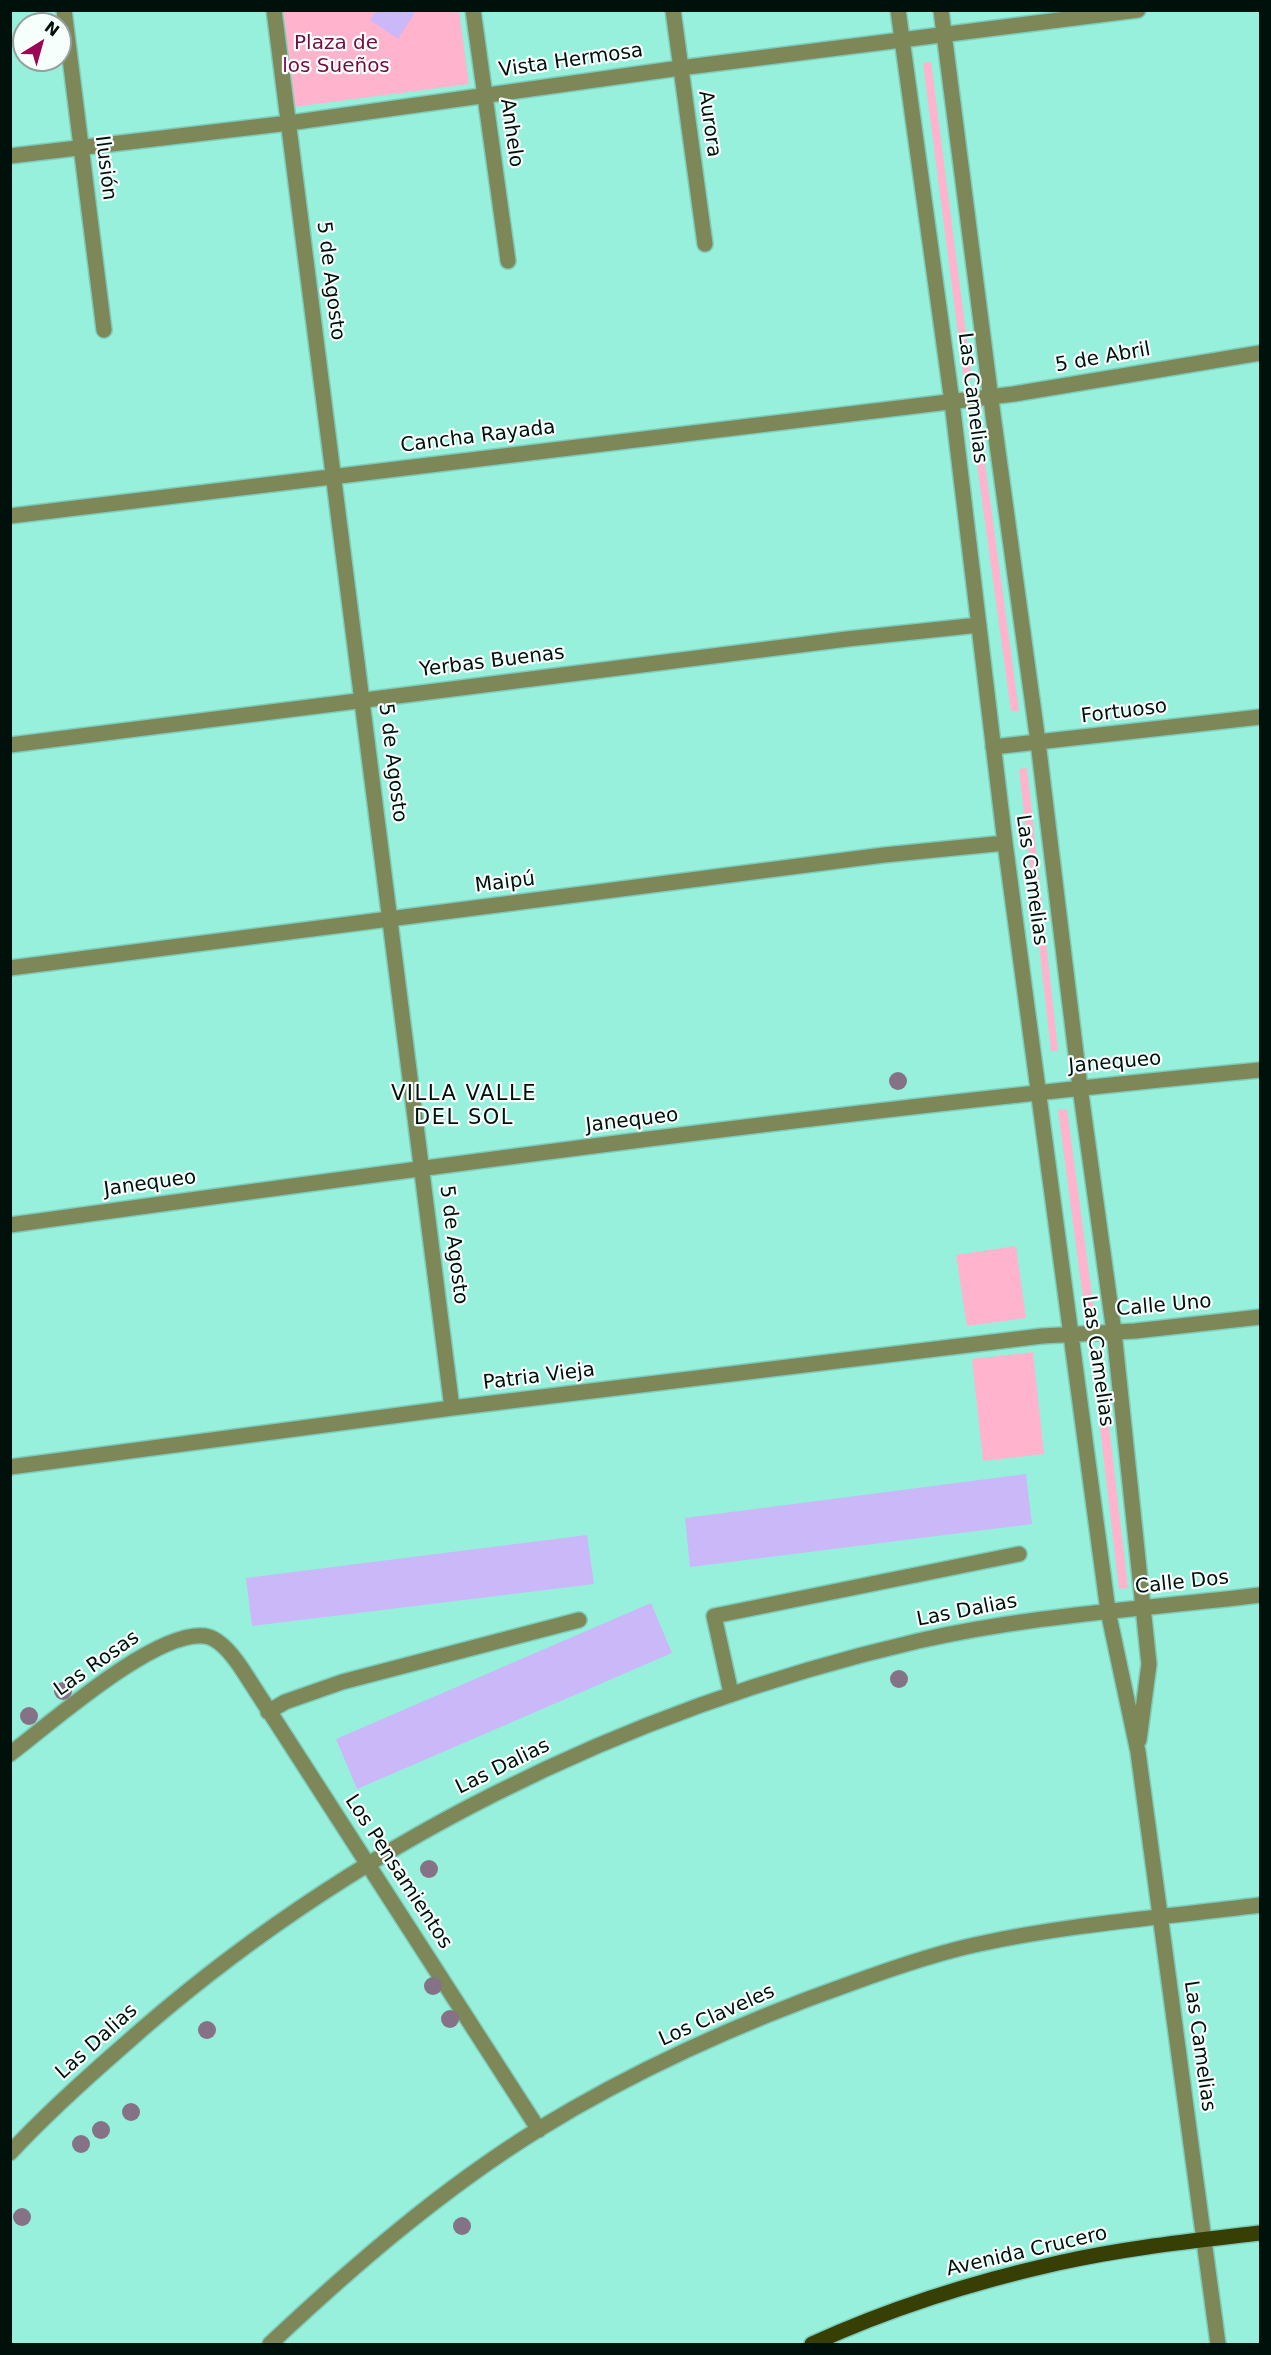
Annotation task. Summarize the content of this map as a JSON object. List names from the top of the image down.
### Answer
{
  "streets": {
    "main road": ["Avenida Crucero"],
    "street": [
      "Vista Hermosa",
      "Aurora",
      "Anhelo",
      "Ilusión",
      "5 de Agosto",
      "5 de Abril",
      "Las Camelias",
      "Cancha Rayada",
      "Yerbas Buenas",
      "Fortuoso",
      "Maipú",
      "Janequeo",
      "Calle Uno",
      "Patria Vieja",
      "Calle Dos",
      "Las Dalias",
      "Las Rosas",
      "Los Pensamientos",
      "Los Claveles"
    ]
  },
  "crossings": [
    ["Vista Hermosa", "Aurora"],
    ["Vista Hermosa", "Anhelo"],
    ["Vista Hermosa", "Ilusión"],
    ["Vista Hermosa", "5 de Agosto"],
    ["Vista Hermosa", "Las Camelias"],
    ["5 de Agosto", "Cancha Rayada"],
    ["5 de Agosto", "Yerbas Buenas"],
    ["5 de Agosto", "Maipú"],
    ["5 de Agosto", "Janequeo"],
    ["5 de Agosto", "Patria Vieja"],
    ["5 de Abril", "Las Camelias"],
    ["5 de Abril", "Cancha Rayada"],
    ["Las Camelias", "Cancha Rayada"],
    ["Las Camelias", "Yerbas Buenas"],
    ["Las Camelias", "Fortuoso"],
    ["Las Camelias", "Maipú"],
    ["Las Camelias", "Janequeo"],
    ["Las Camelias", "Calle Uno"],
    ["Las Camelias", "Patria Vieja"],
    ["Las Camelias", "Calle Dos"],
    ["Las Camelias", "Las Dalias"],
    ["Las Camelias", "Los Claveles"],
    ["Las Camelias", "Avenida Crucero"],
    ["Calle Uno", "Patria Vieja"],
    ["Calle Dos", "Las Dalias"],
    ["Las Dalias", "Los Pensamientos"],
    ["Las Rosas", "Los Pensamientos"],
    ["Los Pensamientos", "Los Claveles"]
  ],
  "districts": ["VILLA VALLE DEL SOL"],
  "parks": ["Plaza de los Sueños"],
  "north": "top right"
}
